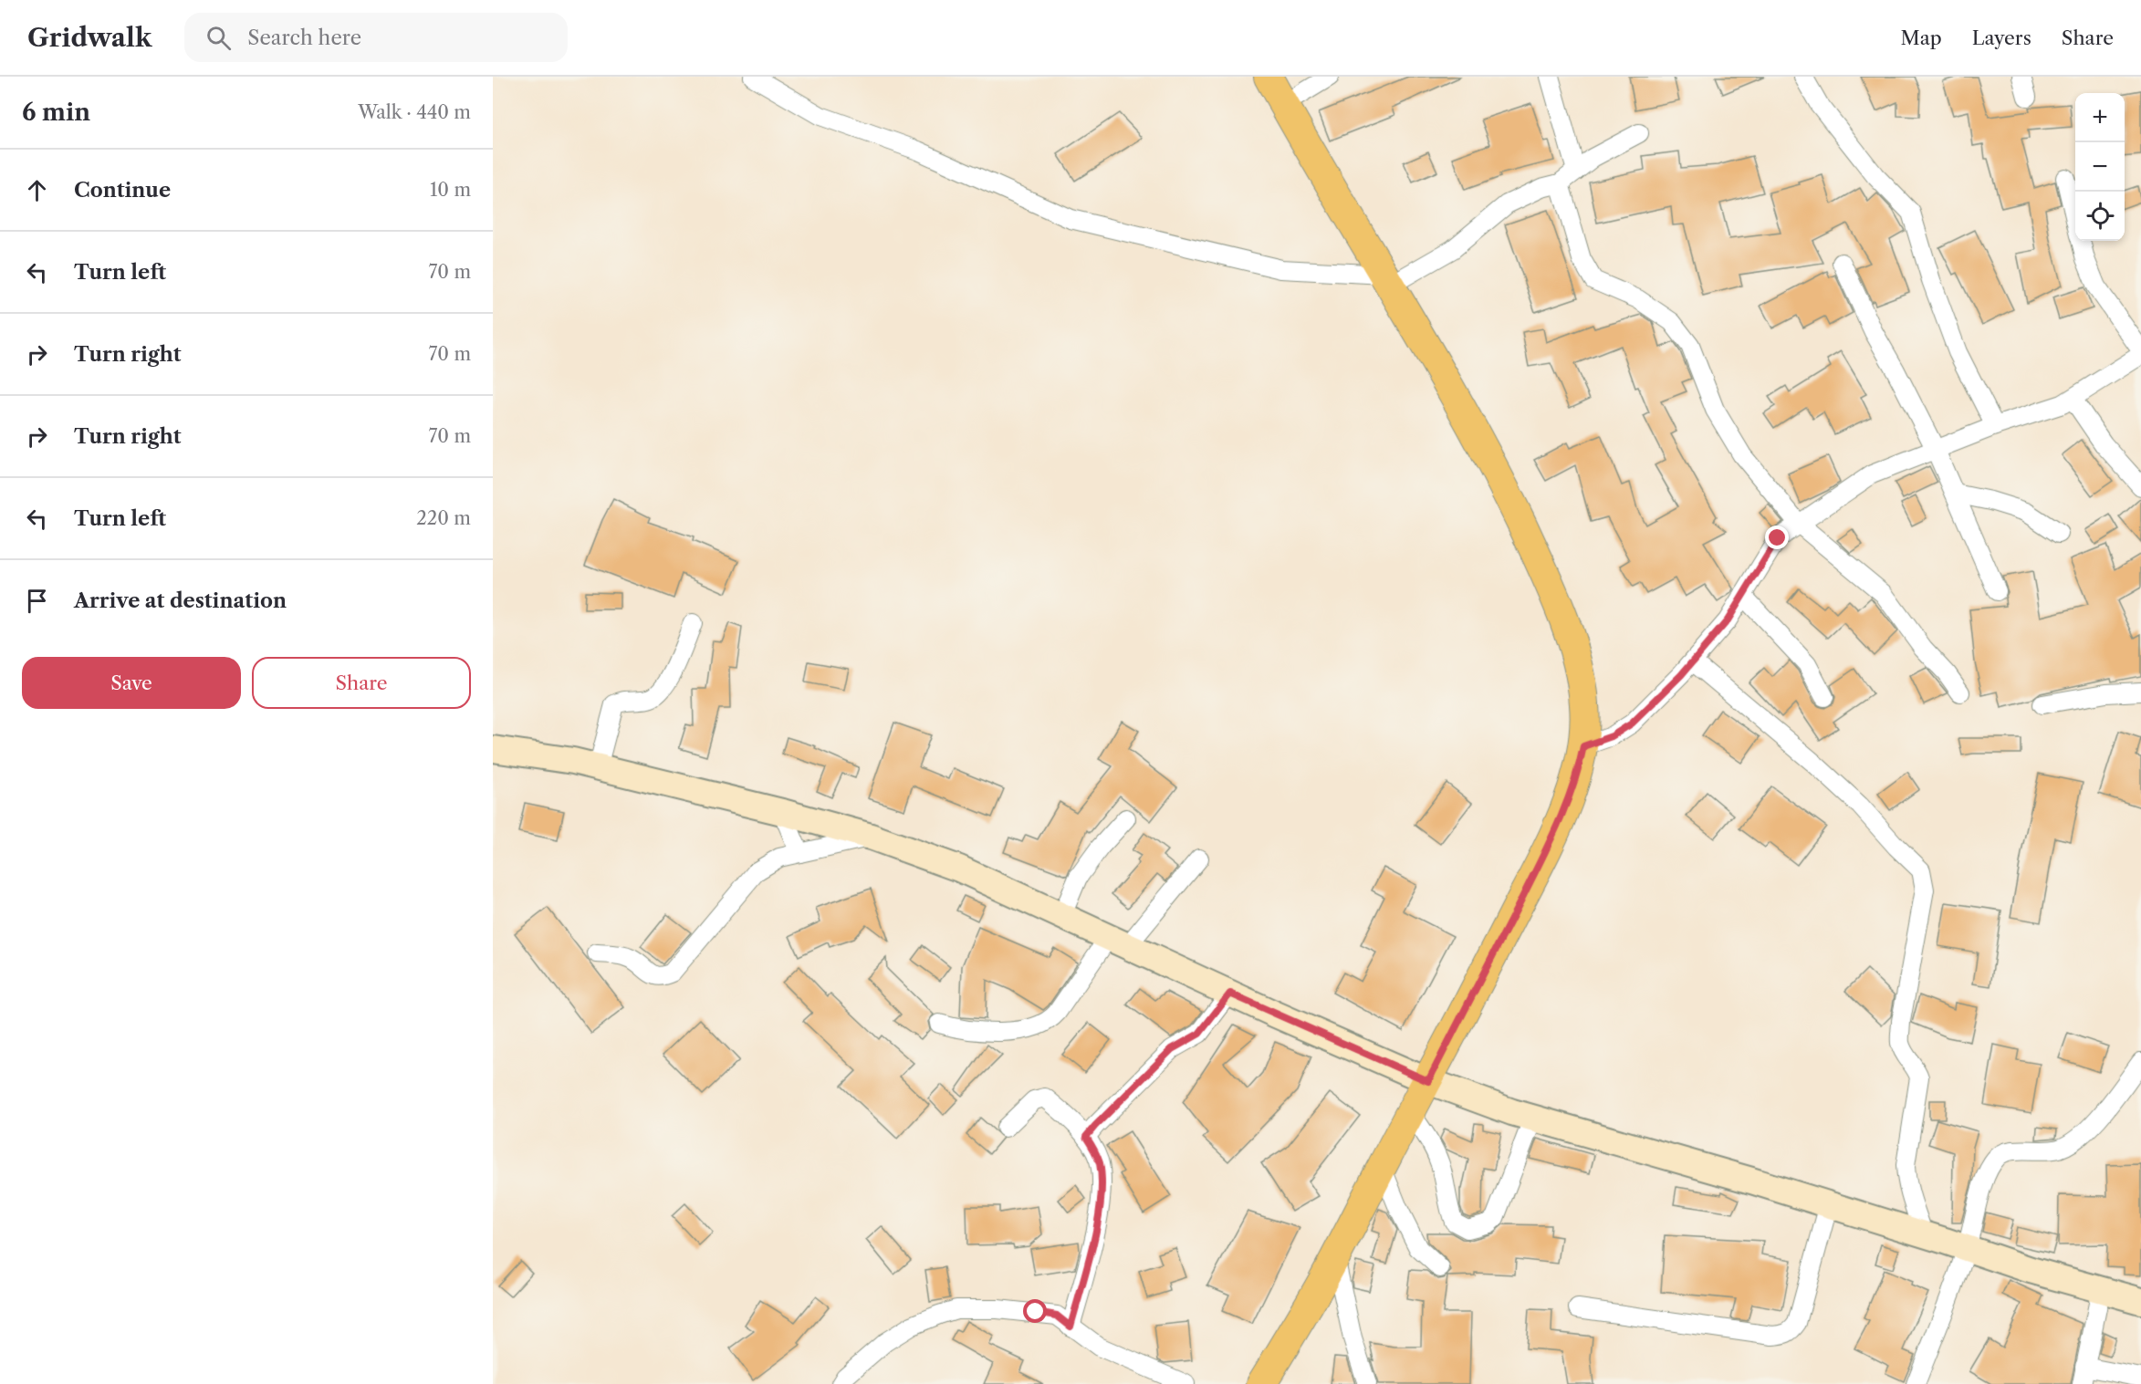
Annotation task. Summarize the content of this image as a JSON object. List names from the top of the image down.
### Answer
{
  "page": {
    "header": "Gridwalk",
    "search": "Search here",
    "nav": ["Map", "Layers", "Share"],
    "heading": ["6 min", "Walk · 440 m"],
    "map_buttons": ["+", "−"],
    "list": [
      ["Continue", "10 m"],
      ["Turn left", "70 m"],
      ["Turn right", "70 m"],
      ["Turn right", "70 m"],
      ["Turn left", "220 m"],
      "Arrive at destination"
    ],
    "buttons": ["Save", "Share"]
  }
}
